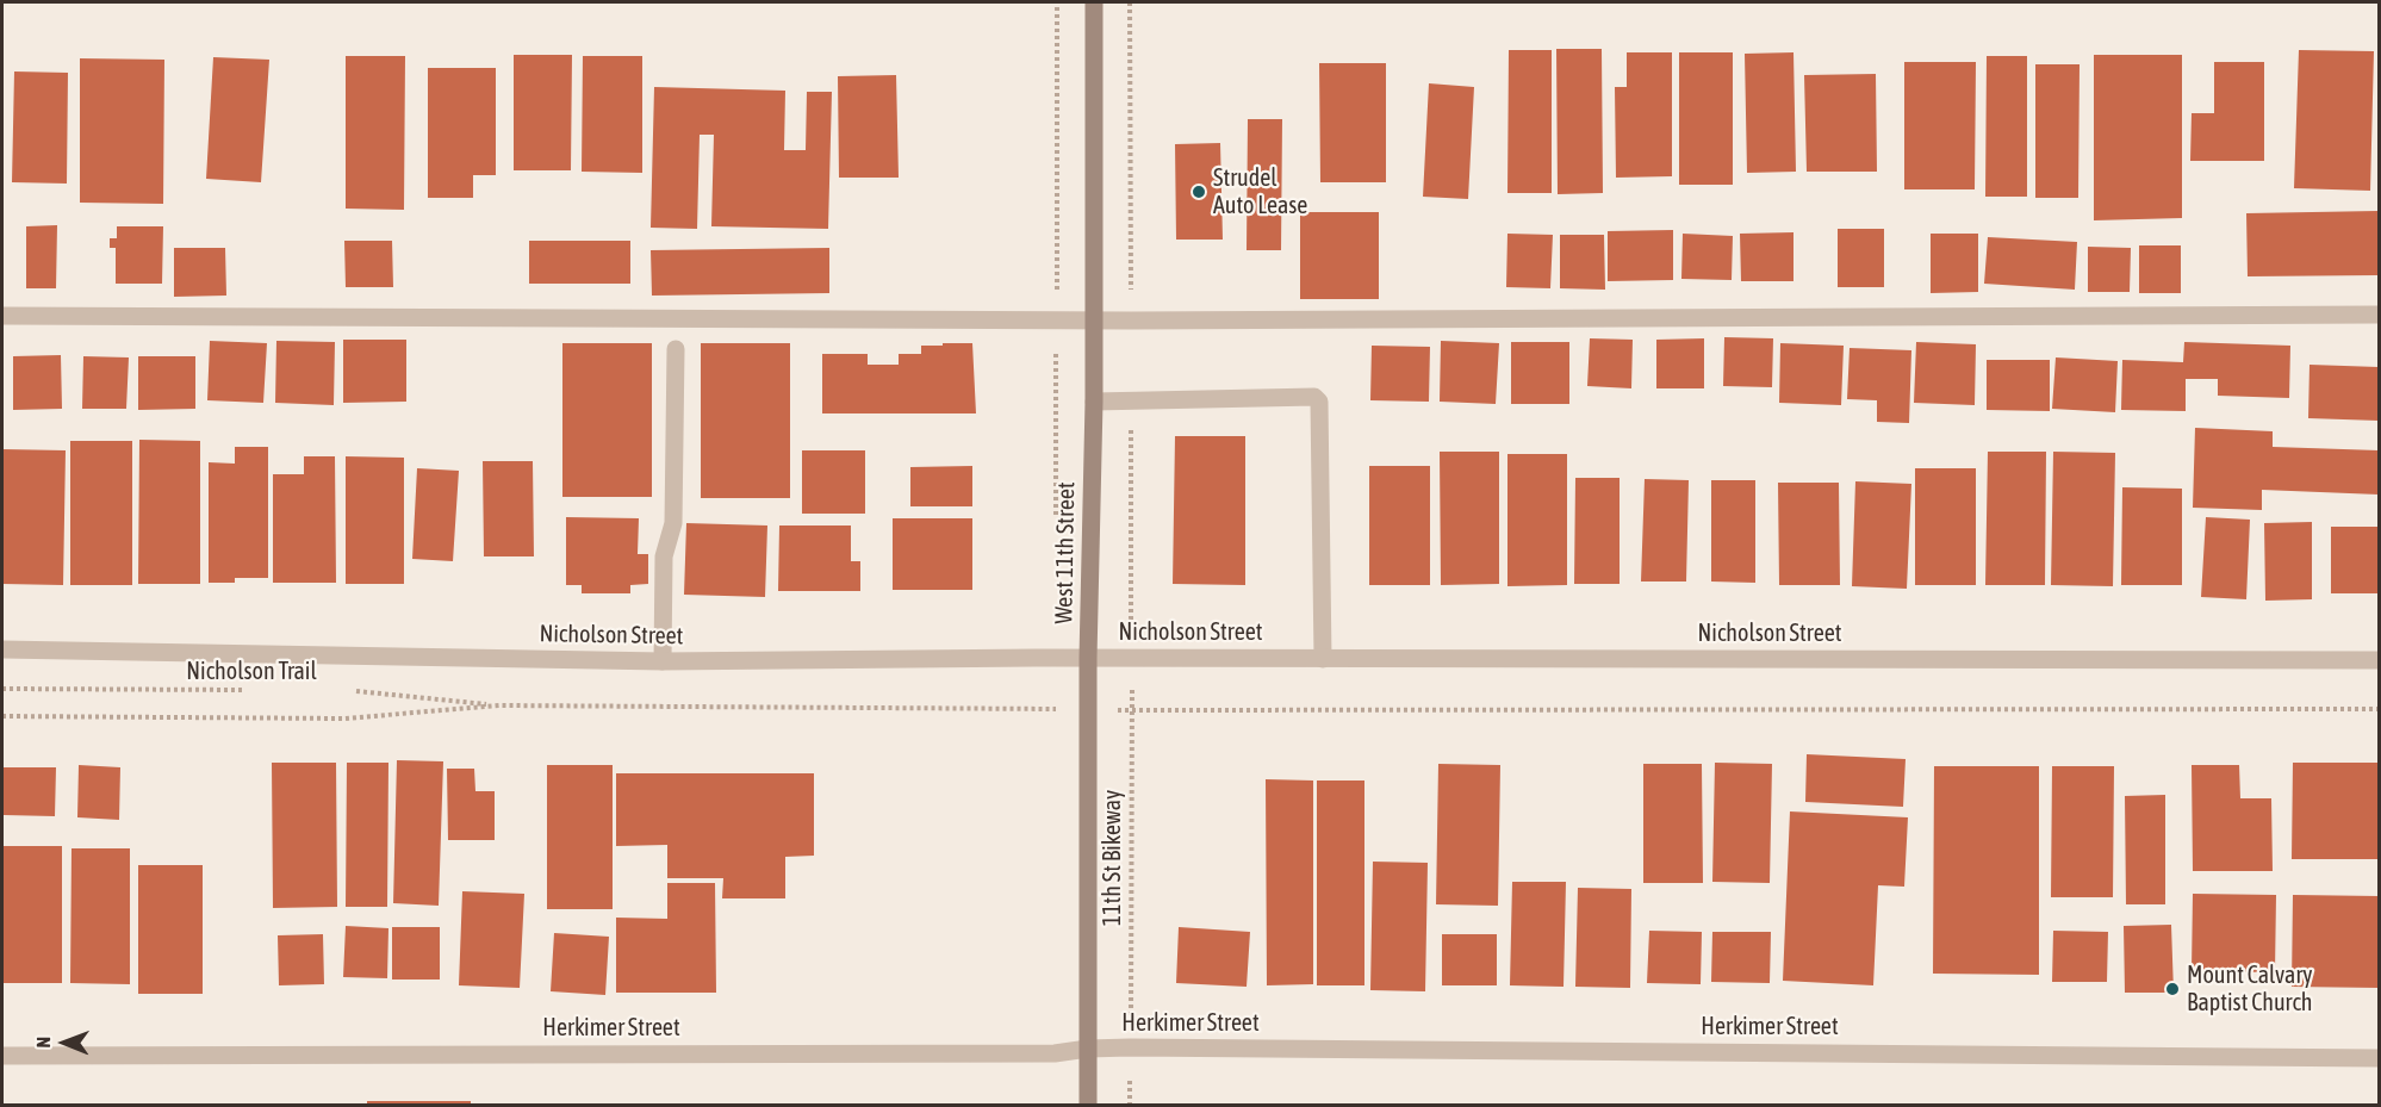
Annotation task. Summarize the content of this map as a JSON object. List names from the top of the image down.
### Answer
{
  "streets": {
    "main road": ["West 11th Street"],
    "street": ["Nicholson Street", "Herkimer Street"],
    "path": ["Nicholson Trail", "11th St Bikeway"]
  },
  "crossings": [
    ["West 11th Street", "Nicholson Street"],
    ["West 11th Street", "Herkimer Street"]
  ],
  "places": ["Strudel Auto Lease", "Mount Calvary Baptist Church"],
  "north": "left"
}
